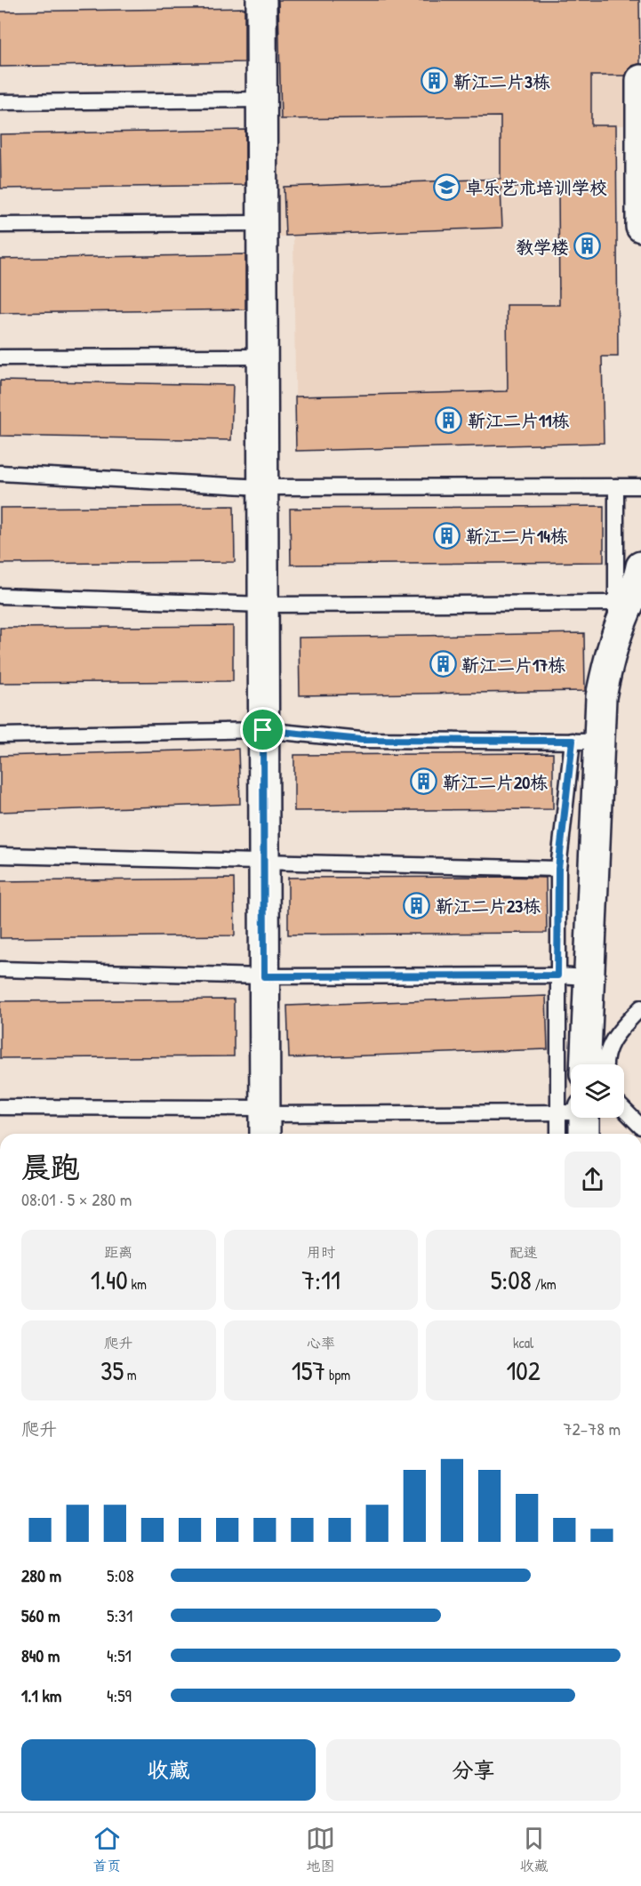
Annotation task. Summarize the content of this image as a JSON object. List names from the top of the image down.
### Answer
{
  "places": {
    "building": [
      "靳江二片3栋",
      "教学楼",
      "靳江二片11栋",
      "靳江二片14栋",
      "靳江二片17栋",
      "靳江二片20栋",
      "靳江二片23栋"
    ],
    "school or university": ["卓乐艺术培训学校"]
  },
  "page": {
    "heading": ["晨跑", "08:01 · 5 × 280 m"],
    "stats": [
      ["距离", "1.40 km"],
      ["用时", "7:11"],
      ["配速", "5:08 /km"],
      ["爬升", "35 m"],
      ["心率", "157 bpm"],
      ["kcal", "102"]
    ],
    "chart": ["爬升", "72–78 m"],
    "list": [
      {
        "name": "280 m",
        "note": "5:08"
      },
      {
        "name": "560 m",
        "note": "5:31"
      },
      {
        "name": "840 m",
        "note": "4:51"
      },
      {
        "name": "1.1 km",
        "note": "4:59"
      }
    ],
    "buttons": ["收藏", "分享"],
    "tabs": ["首页", "地图", "收藏"]
  }
}
